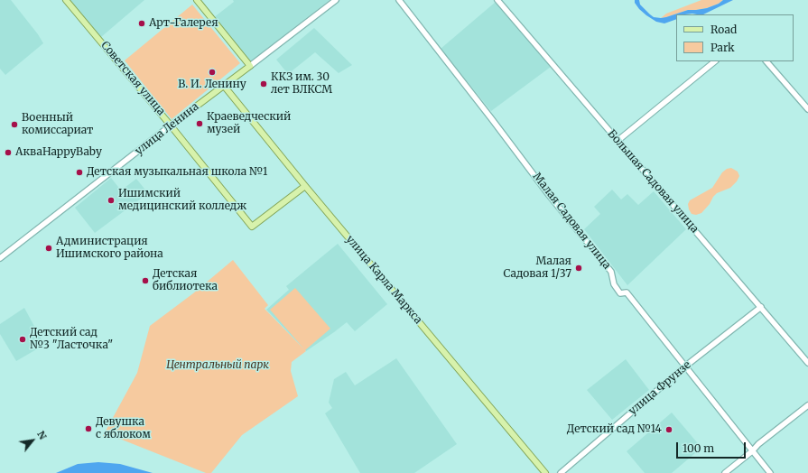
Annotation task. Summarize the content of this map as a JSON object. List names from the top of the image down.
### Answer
{
  "streets": {
    "main road": ["Советская улица", "улица Ленина", "улица Карла Маркса"],
    "street": ["Большая Садовая улица", "Малая Садовая улица", "улица Фрунзе"]
  },
  "crossings": [
    ["Советская улица", "улица Ленина"],
    ["Советская улица", "улица Карла Маркса"],
    ["улица Ленина", "улица Карла Маркса"],
    ["Большая Садовая улица", "улица Фрунзе"],
    ["Малая Садовая улица", "улица Фрунзе"]
  ],
  "parks": ["Центральный парк"],
  "places": [
    "Арт-Галерея",
    "В. И. Ленину",
    "ККЗ им. 30 лет ВЛКСМ",
    "Краеведческий музей",
    "Военный комиссариат",
    "АкваHappyBaby",
    "Детская музыкальная школа №1",
    "Ишимский медицинский колледж",
    "Администрация Ишимского района",
    "Малая Садовая 1/37",
    "Детская библиотека",
    "Детский сад №3 \"Ласточка\"",
    "Девушка с яблоком",
    "Детский сад №14"
  ],
  "legend": ["Road", "Park"],
  "scale_bar": "100 m",
  "north": "top right"
}
